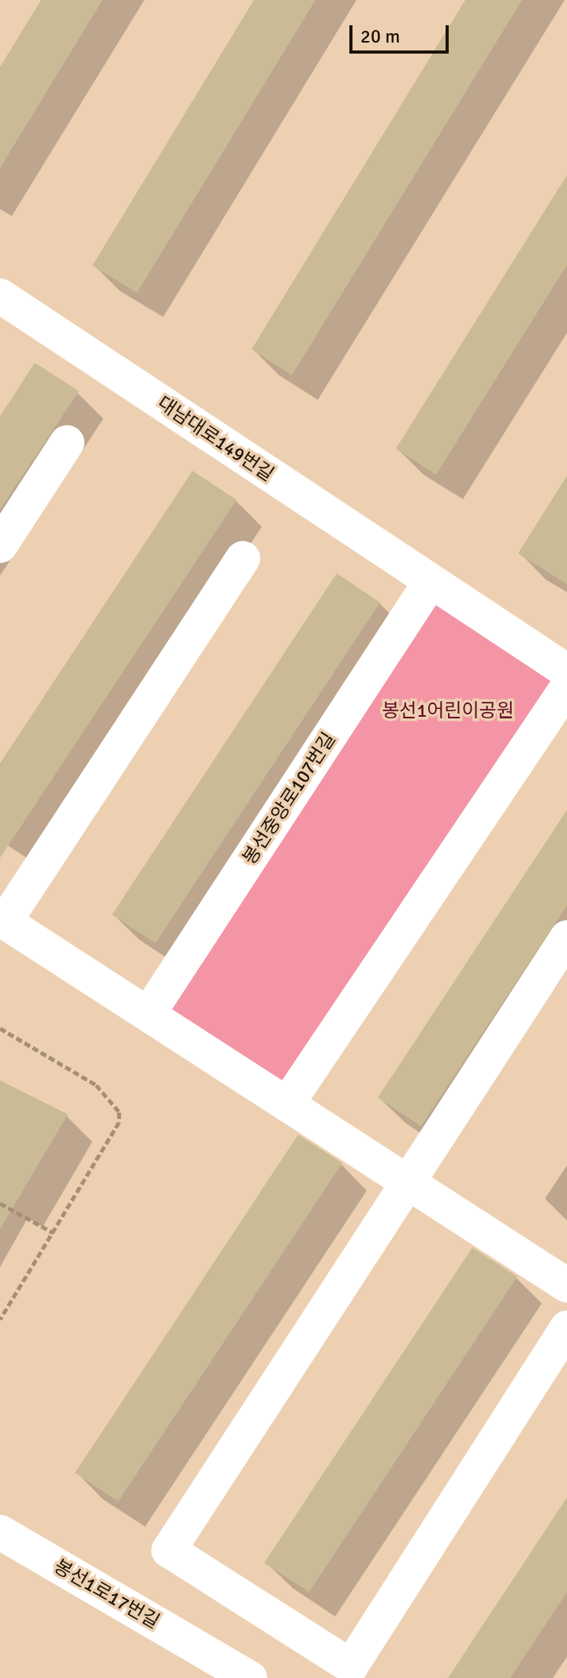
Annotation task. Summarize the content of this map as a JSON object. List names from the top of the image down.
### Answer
{
  "streets": {
    "street": ["대남대로149번길", "봉선중앙로107번길", "봉선1로17번길"]
  },
  "crossings": [
    ["대남대로149번길", "봉선중앙로107번길"]
  ],
  "parks": ["봉선1어린이공원"],
  "scale_bar": "20 m"
}
